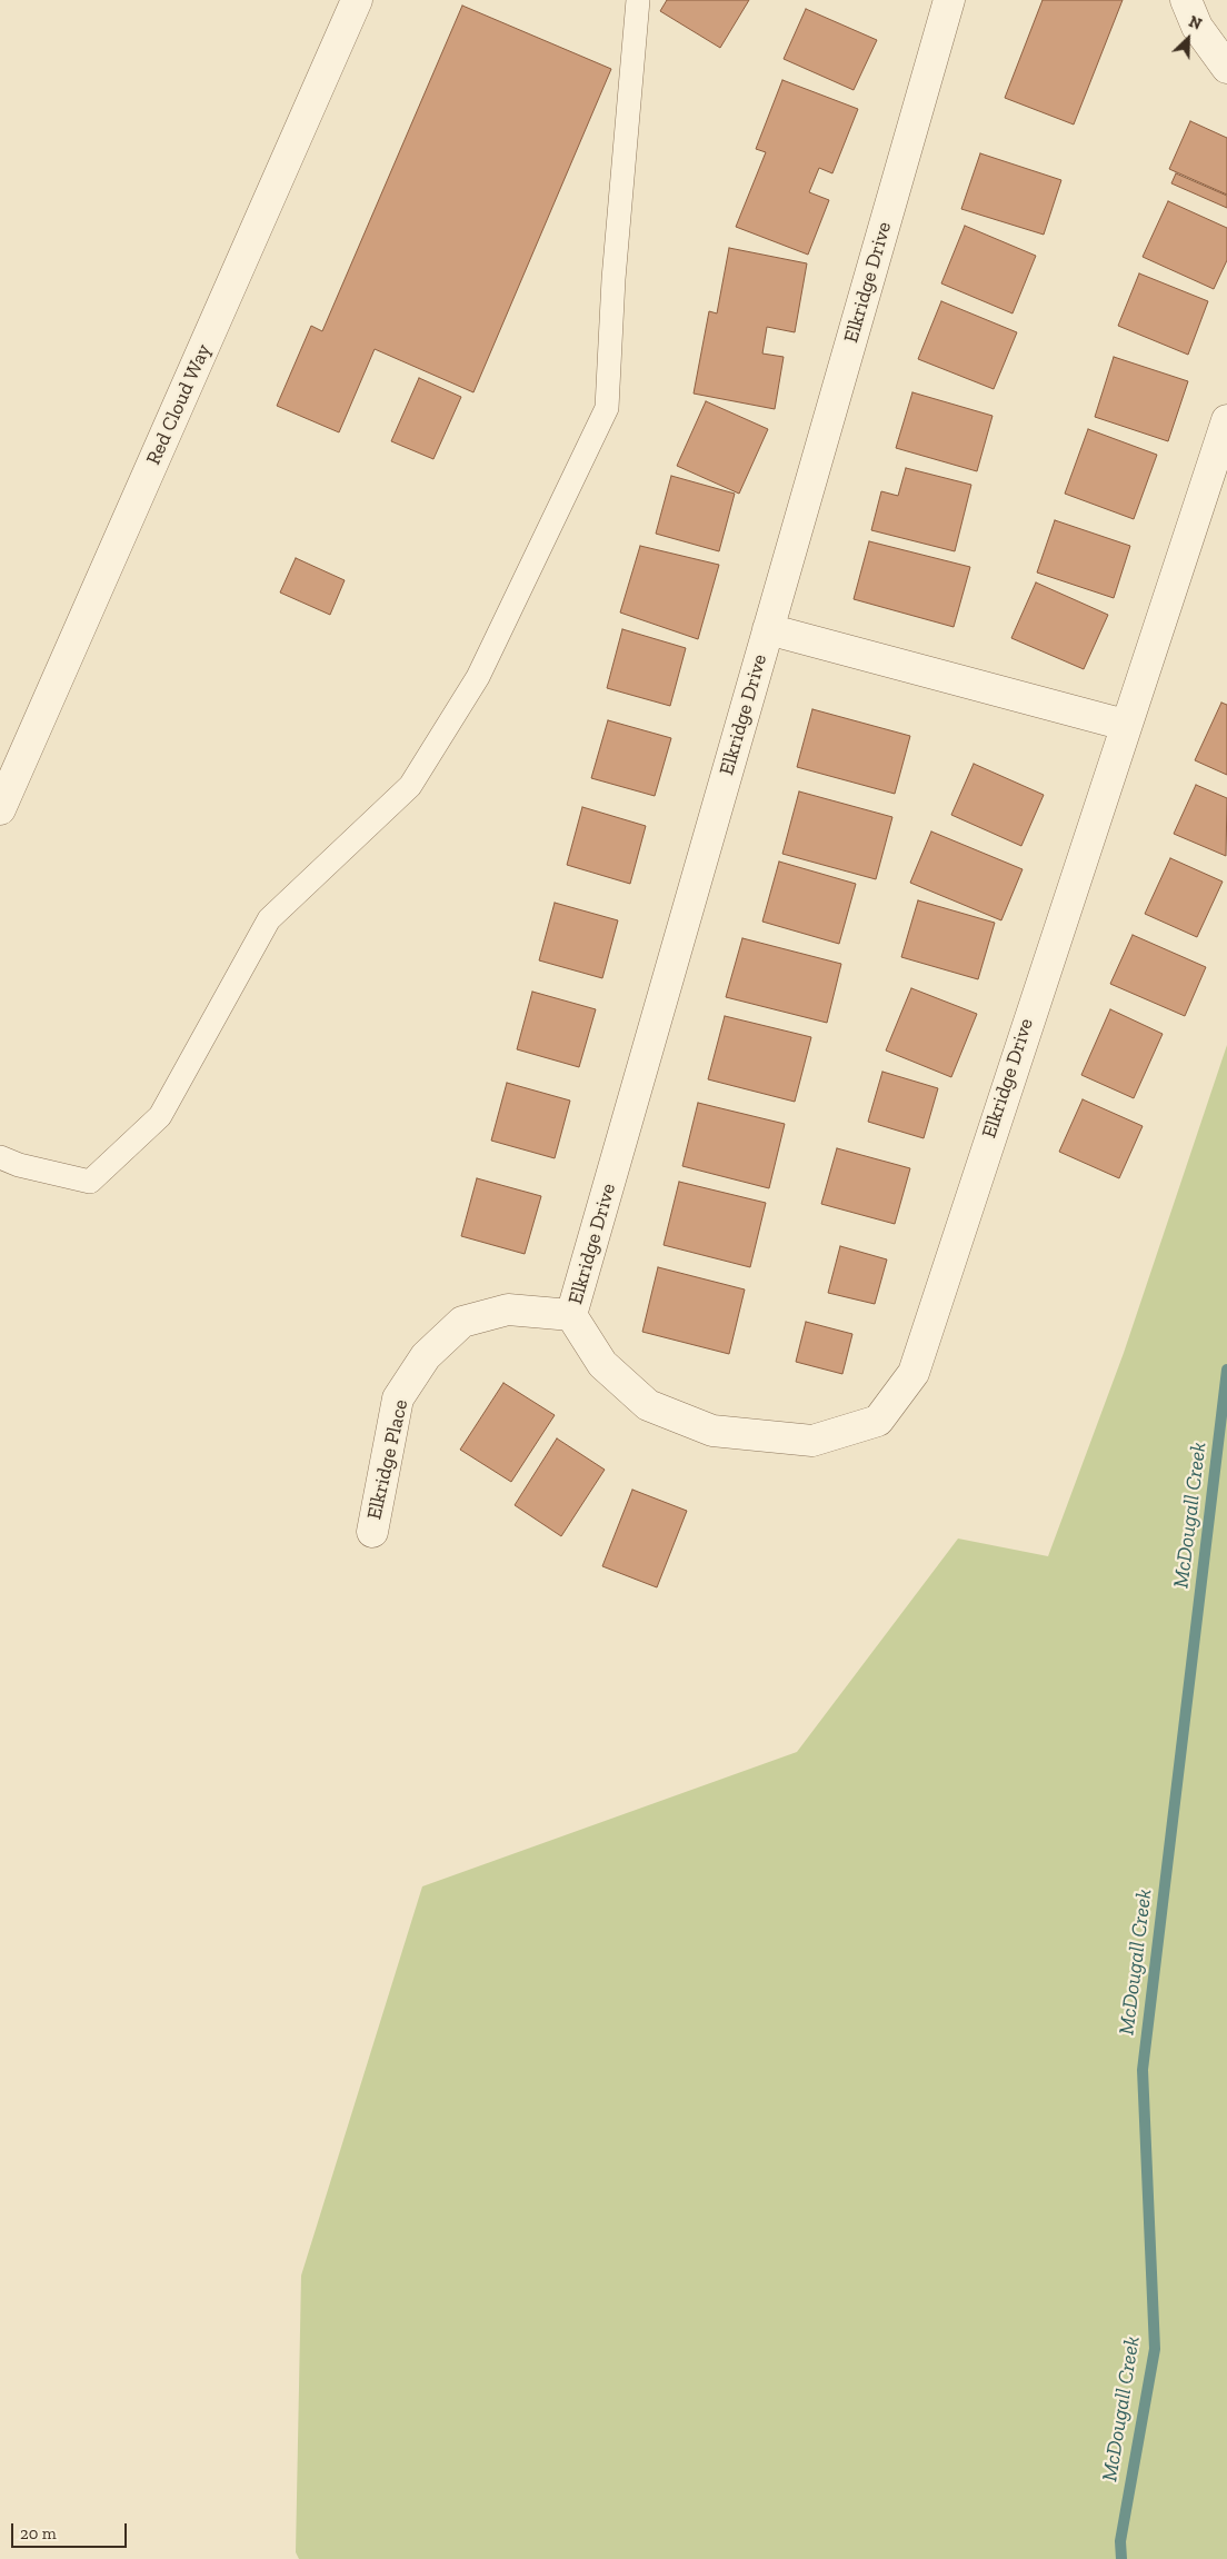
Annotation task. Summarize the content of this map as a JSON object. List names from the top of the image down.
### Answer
{
  "streets": {
    "street": ["Elkridge Drive", "Red Cloud Way", "Elkridge Place"]
  },
  "crossings": [
    ["Elkridge Drive", "Elkridge Place"]
  ],
  "water": ["McDougall Creek"],
  "scale_bar": "20 m",
  "north": "top right"
}
